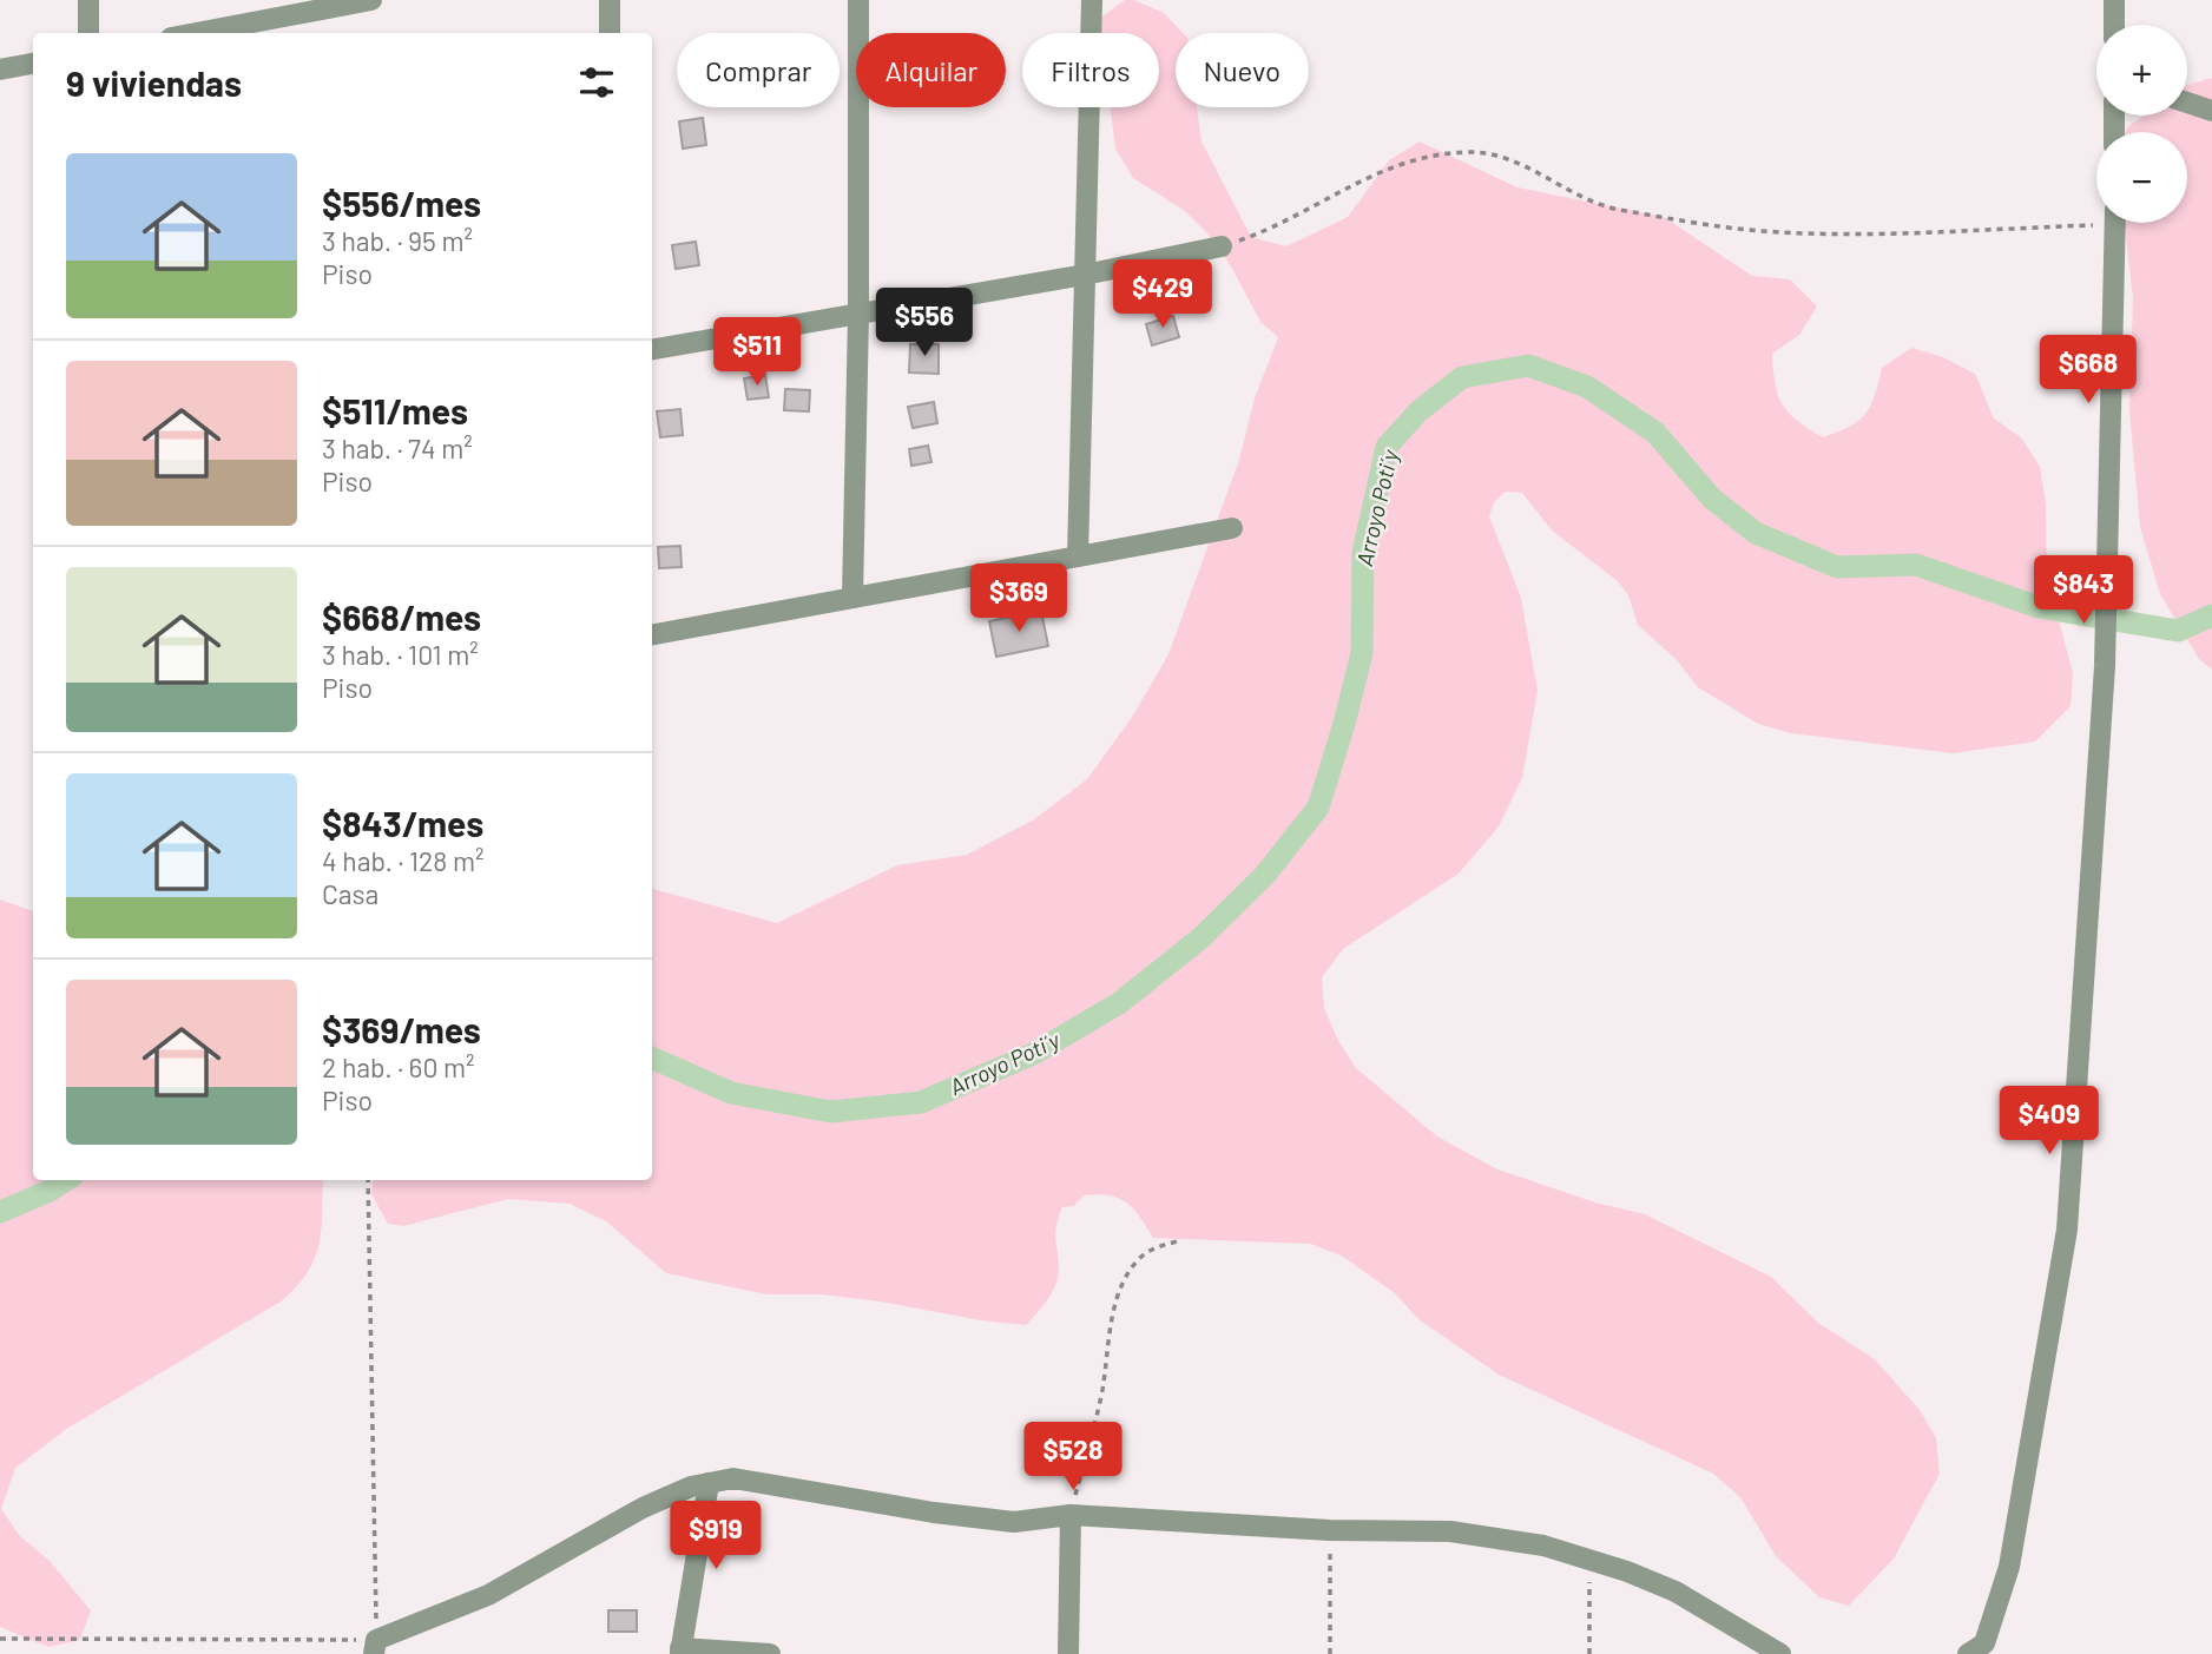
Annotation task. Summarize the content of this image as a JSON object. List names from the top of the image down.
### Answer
{
  "water": ["Arroyo Poti´y"],
  "page": {
    "map_buttons": ["+", "−"],
    "chip": [
      "Comprar",
      "Alquilar",
      "Filtros",
      "Nuevo"
    ],
    "heading": "9 viviendas",
    "list": [
      {
        "name": "$556/mes",
        "note": "3 hab. · 95 m² · Piso"
      },
      {
        "name": "$511/mes",
        "note": "3 hab. · 74 m² · Piso"
      },
      {
        "name": "$668/mes",
        "note": "3 hab. · 101 m² · Piso"
      },
      {
        "name": "$843/mes",
        "note": "4 hab. · 128 m² · Casa"
      },
      {
        "name": "$369/mes",
        "note": "2 hab. · 60 m² · Piso"
      }
    ],
    "price": [
      "$429",
      "$556",
      "$511",
      "$668",
      "$843",
      "$369",
      "$409",
      "$528",
      "$919"
    ]
  }
}
